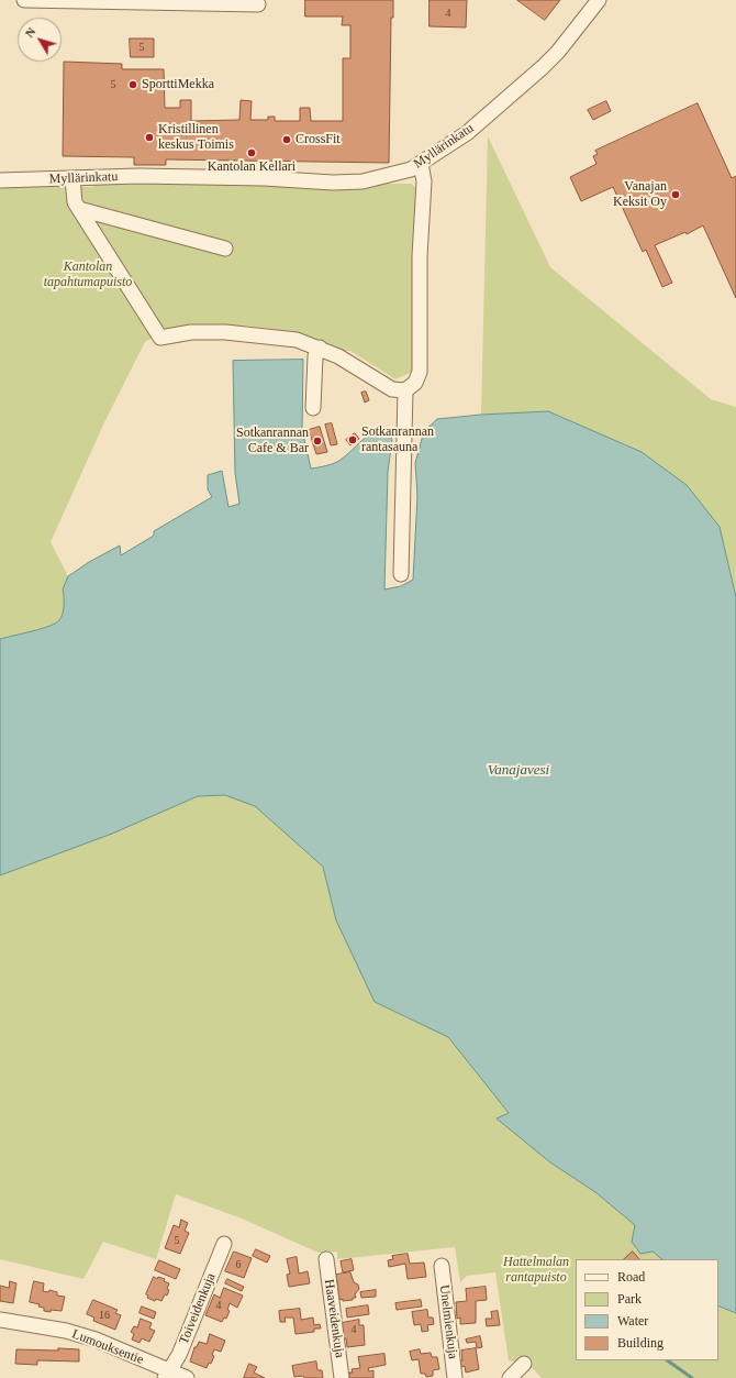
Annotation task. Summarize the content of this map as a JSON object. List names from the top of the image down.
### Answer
{
  "streets": {
    "street": [
      "Myllärinkatu",
      "Toiveidenkuja",
      "Haaveidenkuja",
      "Unelmienkuja",
      "Lumouksentie"
    ]
  },
  "crossings": [
    ["Toiveidenkuja", "Lumouksentie"]
  ],
  "water": ["Vanajavesi"],
  "parks": ["Kantolan tapahtumapuisto", "Hattelmalan rantapuisto"],
  "places": [
    "SporttiMekka",
    "Kristillinen keskus Toimis",
    "CrossFit",
    "Kantolan Kellari",
    "Vanajan Keksit Oy",
    "Sotkanrannan rantasauna",
    "Sotkanrannan Cafe & Bar"
  ],
  "house_numbers": [
    "4",
    "5",
    "5",
    "5",
    "6",
    "4",
    "16",
    "4"
  ],
  "legend": [
    "Road",
    "Park",
    "Water",
    "Building"
  ],
  "north": "top left"
}
